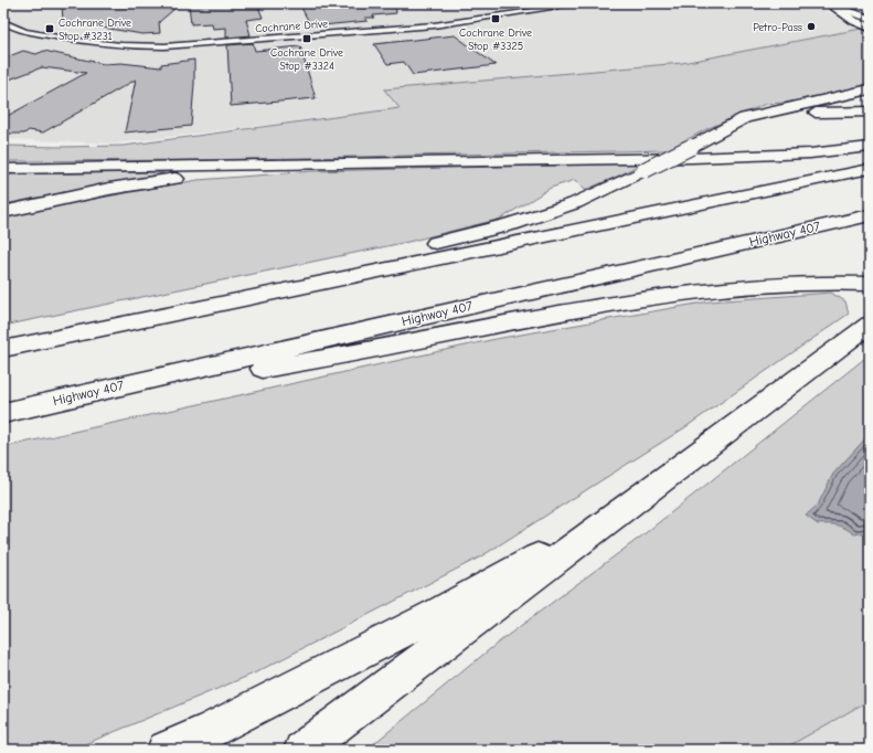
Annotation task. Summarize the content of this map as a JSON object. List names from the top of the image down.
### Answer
{
  "streets": {
    "highway": ["Highway 407"],
    "street": ["Cochrane Drive"]
  },
  "places": {
    "transit": ["Cochrane Drive Stop #3325", "Cochrane Drive Stop #3231", "Cochrane Drive Stop #3324"],
    "other": ["Petro-Pass"]
  }
}
